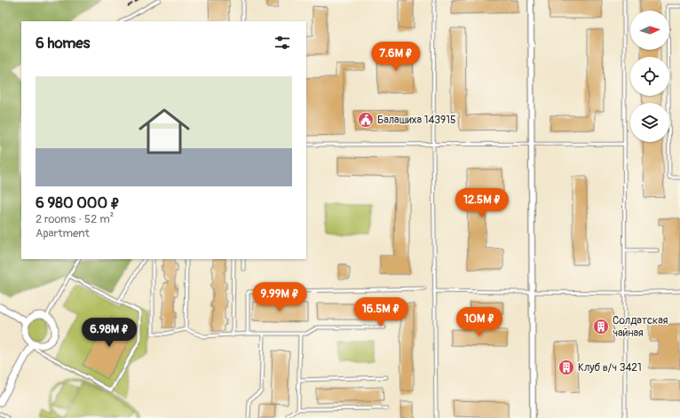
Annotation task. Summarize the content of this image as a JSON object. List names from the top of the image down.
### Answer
{
  "places": {
    "public building": ["Балашиха 143915"],
    "building": ["Солдатская чайная", "Клуб в/ч 3421"]
  },
  "north": "right",
  "page": {
    "heading": "6 homes",
    "price": [
      "7.6M ₽",
      "12.5M ₽",
      "9.99M ₽",
      "16.5M ₽",
      "10M ₽",
      "6.98M ₽"
    ],
    "list": [
      {
        "name": "6 980 000 ₽",
        "note": "2 rooms · 52 m² · Apartment"
      }
    ]
  }
}
